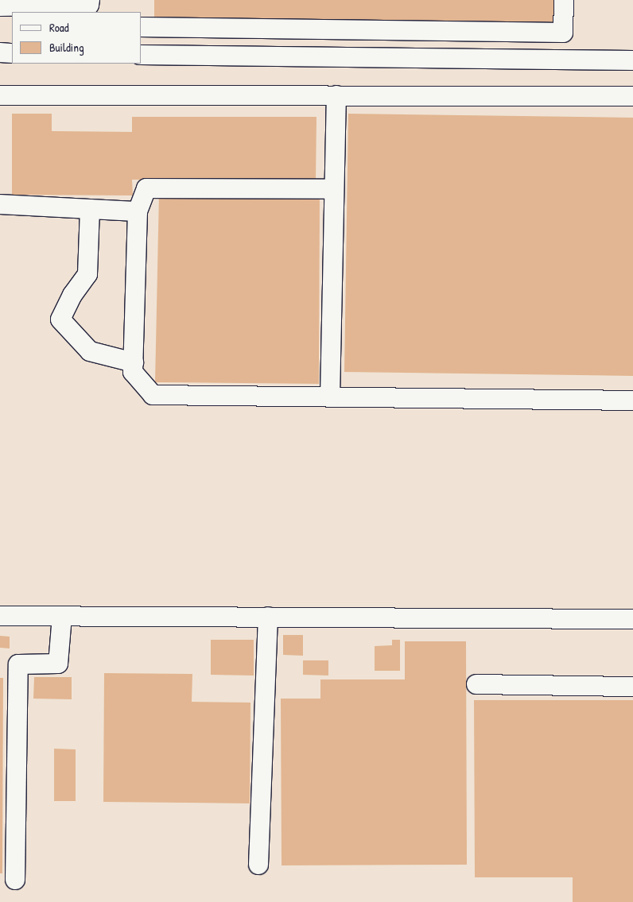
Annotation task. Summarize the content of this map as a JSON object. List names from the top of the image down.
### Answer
{
  "legend": ["Road", "Building"]
}
